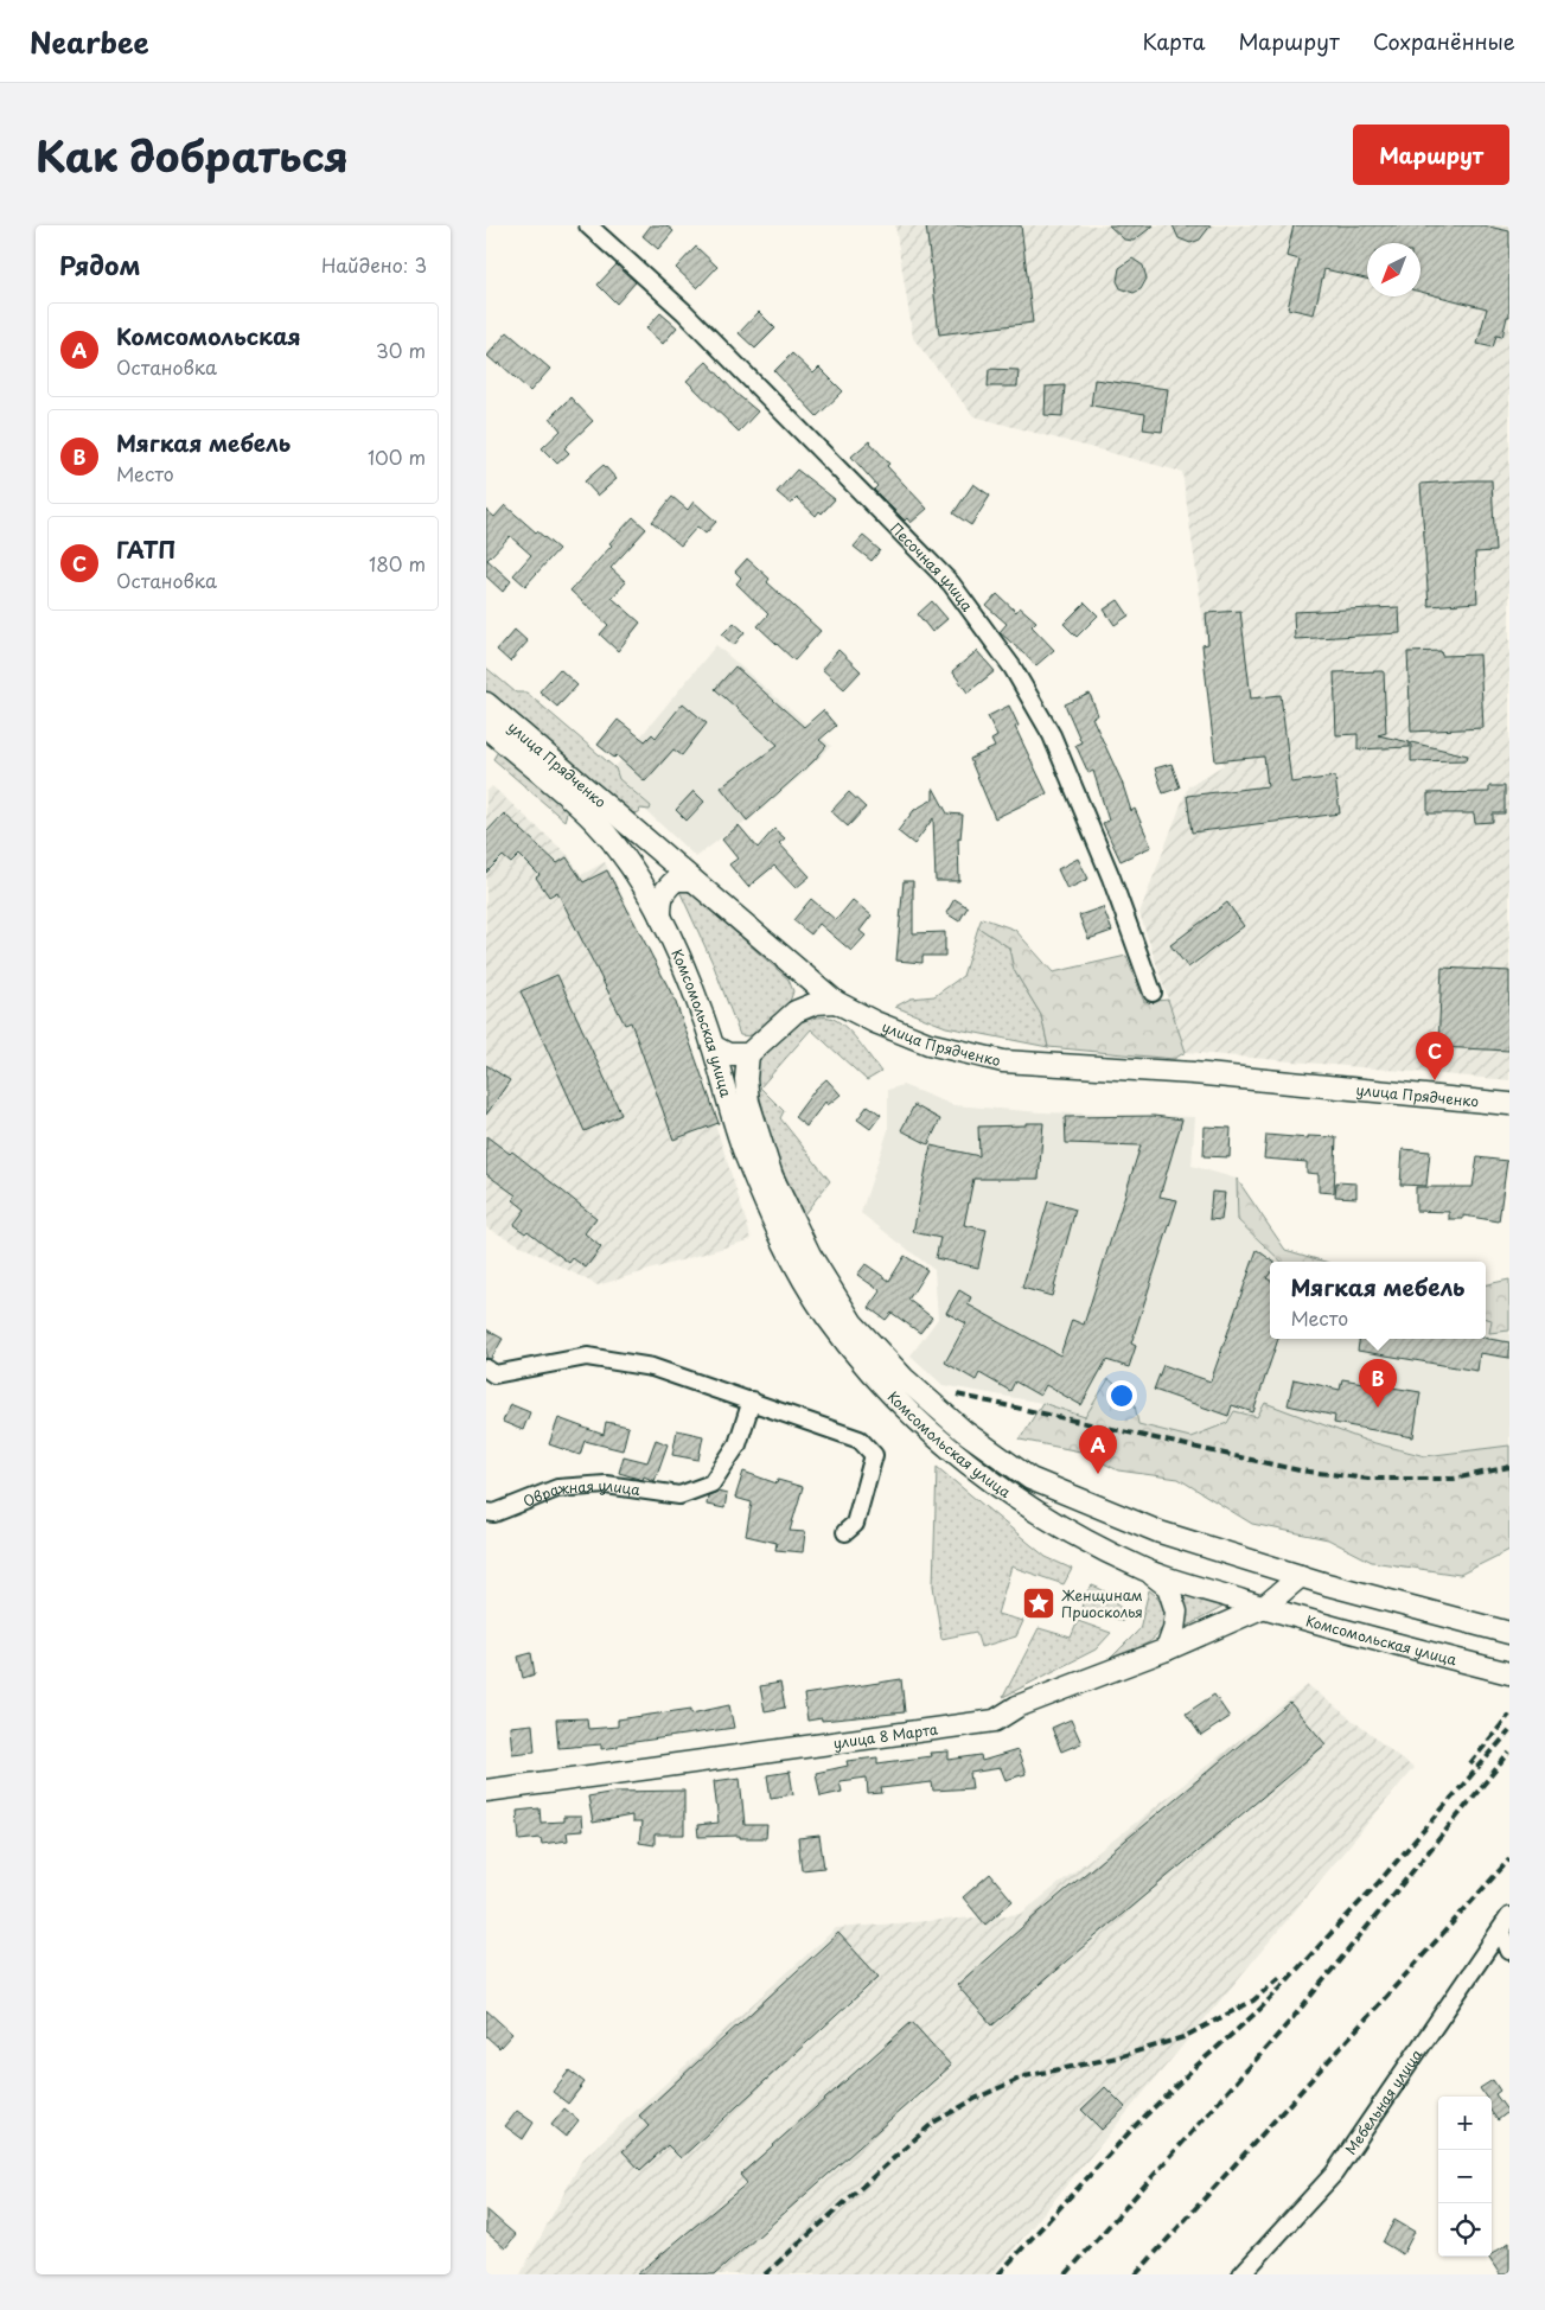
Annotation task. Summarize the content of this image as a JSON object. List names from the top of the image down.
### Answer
{
  "streets": {
    "main road": ["улица Прядченко", "Комсомольская улица", "улица 8 Марта"],
    "street": ["Песочная улица", "Овражная улица", "Мебельная улица"]
  },
  "crossings": [
    ["улица Прядченко", "Комсомольская улица"],
    ["Комсомольская улица", "улица 8 Марта"]
  ],
  "places": {
    "place": ["Женщинам Приосколья"]
  },
  "north": "bottom left",
  "page": {
    "header": "Nearbee",
    "nav": ["Карта", "Маршрут", "Сохранённые"],
    "title": "Как добраться",
    "buttons": "Маршрут",
    "heading": ["Рядом", "Найдено: 3"],
    "list": [
      {
        "mark": "A",
        "name": "Комсомольская",
        "note": "Остановка",
        "value": "30 m"
      },
      {
        "mark": "B",
        "name": "Мягкая мебель",
        "note": "Место",
        "value": "100 m"
      },
      {
        "mark": "C",
        "name": "ГАТП",
        "note": "Остановка",
        "value": "180 m"
      }
    ],
    "pins": ["C", "B", "A"],
    "popup": ["Мягкая мебель", "Место"],
    "map_buttons": ["+", "−"]
  }
}
